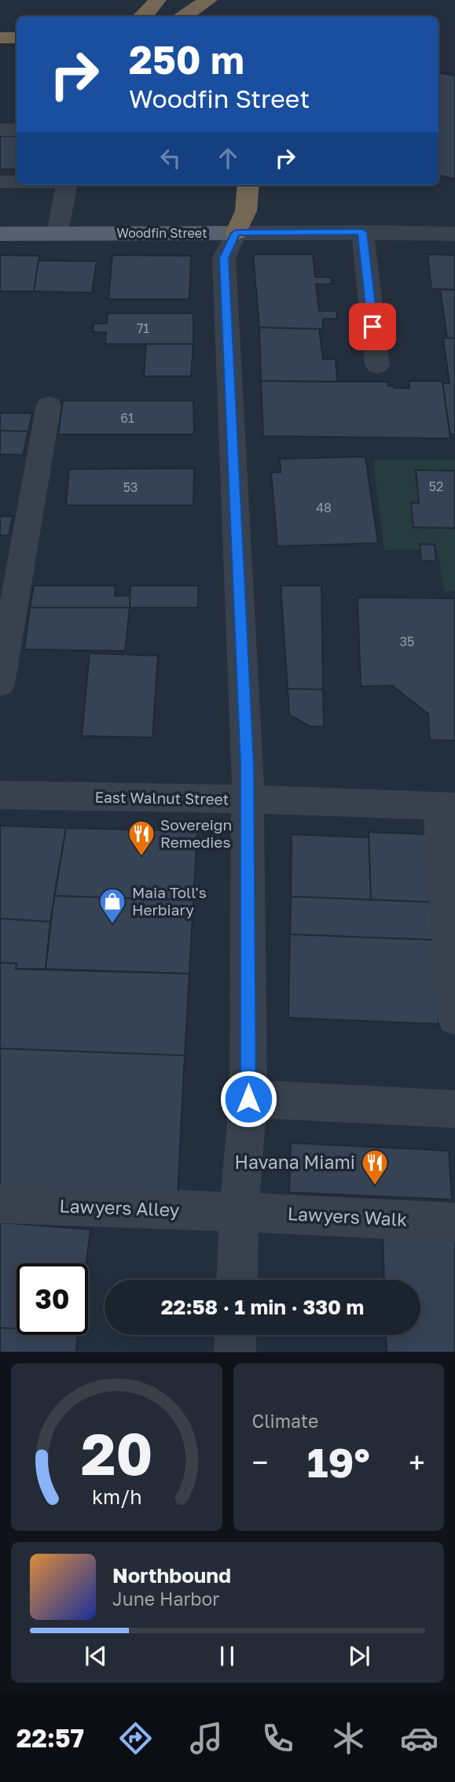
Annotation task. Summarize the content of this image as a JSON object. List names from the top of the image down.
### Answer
{
  "streets": {
    "main road": ["Woodfin Street"],
    "street": ["East Walnut Street", "Lawyers Alley", "Lawyers Walk"]
  },
  "crossings": [
    ["Lawyers Alley", "Lawyers Walk"]
  ],
  "places": {
    "restaurant": ["Sovereign Remedies", "Havana Miami"],
    "shop": ["Maia Toll's Herbiary"]
  },
  "house_numbers": [
    "71",
    "61",
    "52",
    "53",
    "48",
    "35"
  ],
  "page": {
    "turn": ["250 m", "Woodfin Street"],
    "limit": "30",
    "trip": "22:58 · 1 min · 330 m",
    "tile": "Climate",
    "heat": ["−", "19°", "+"],
    "song": ["Northbound", "June Harbor"],
    "tabs": "22:57",
    "gauge": ["20", "km/h"]
  }
}
